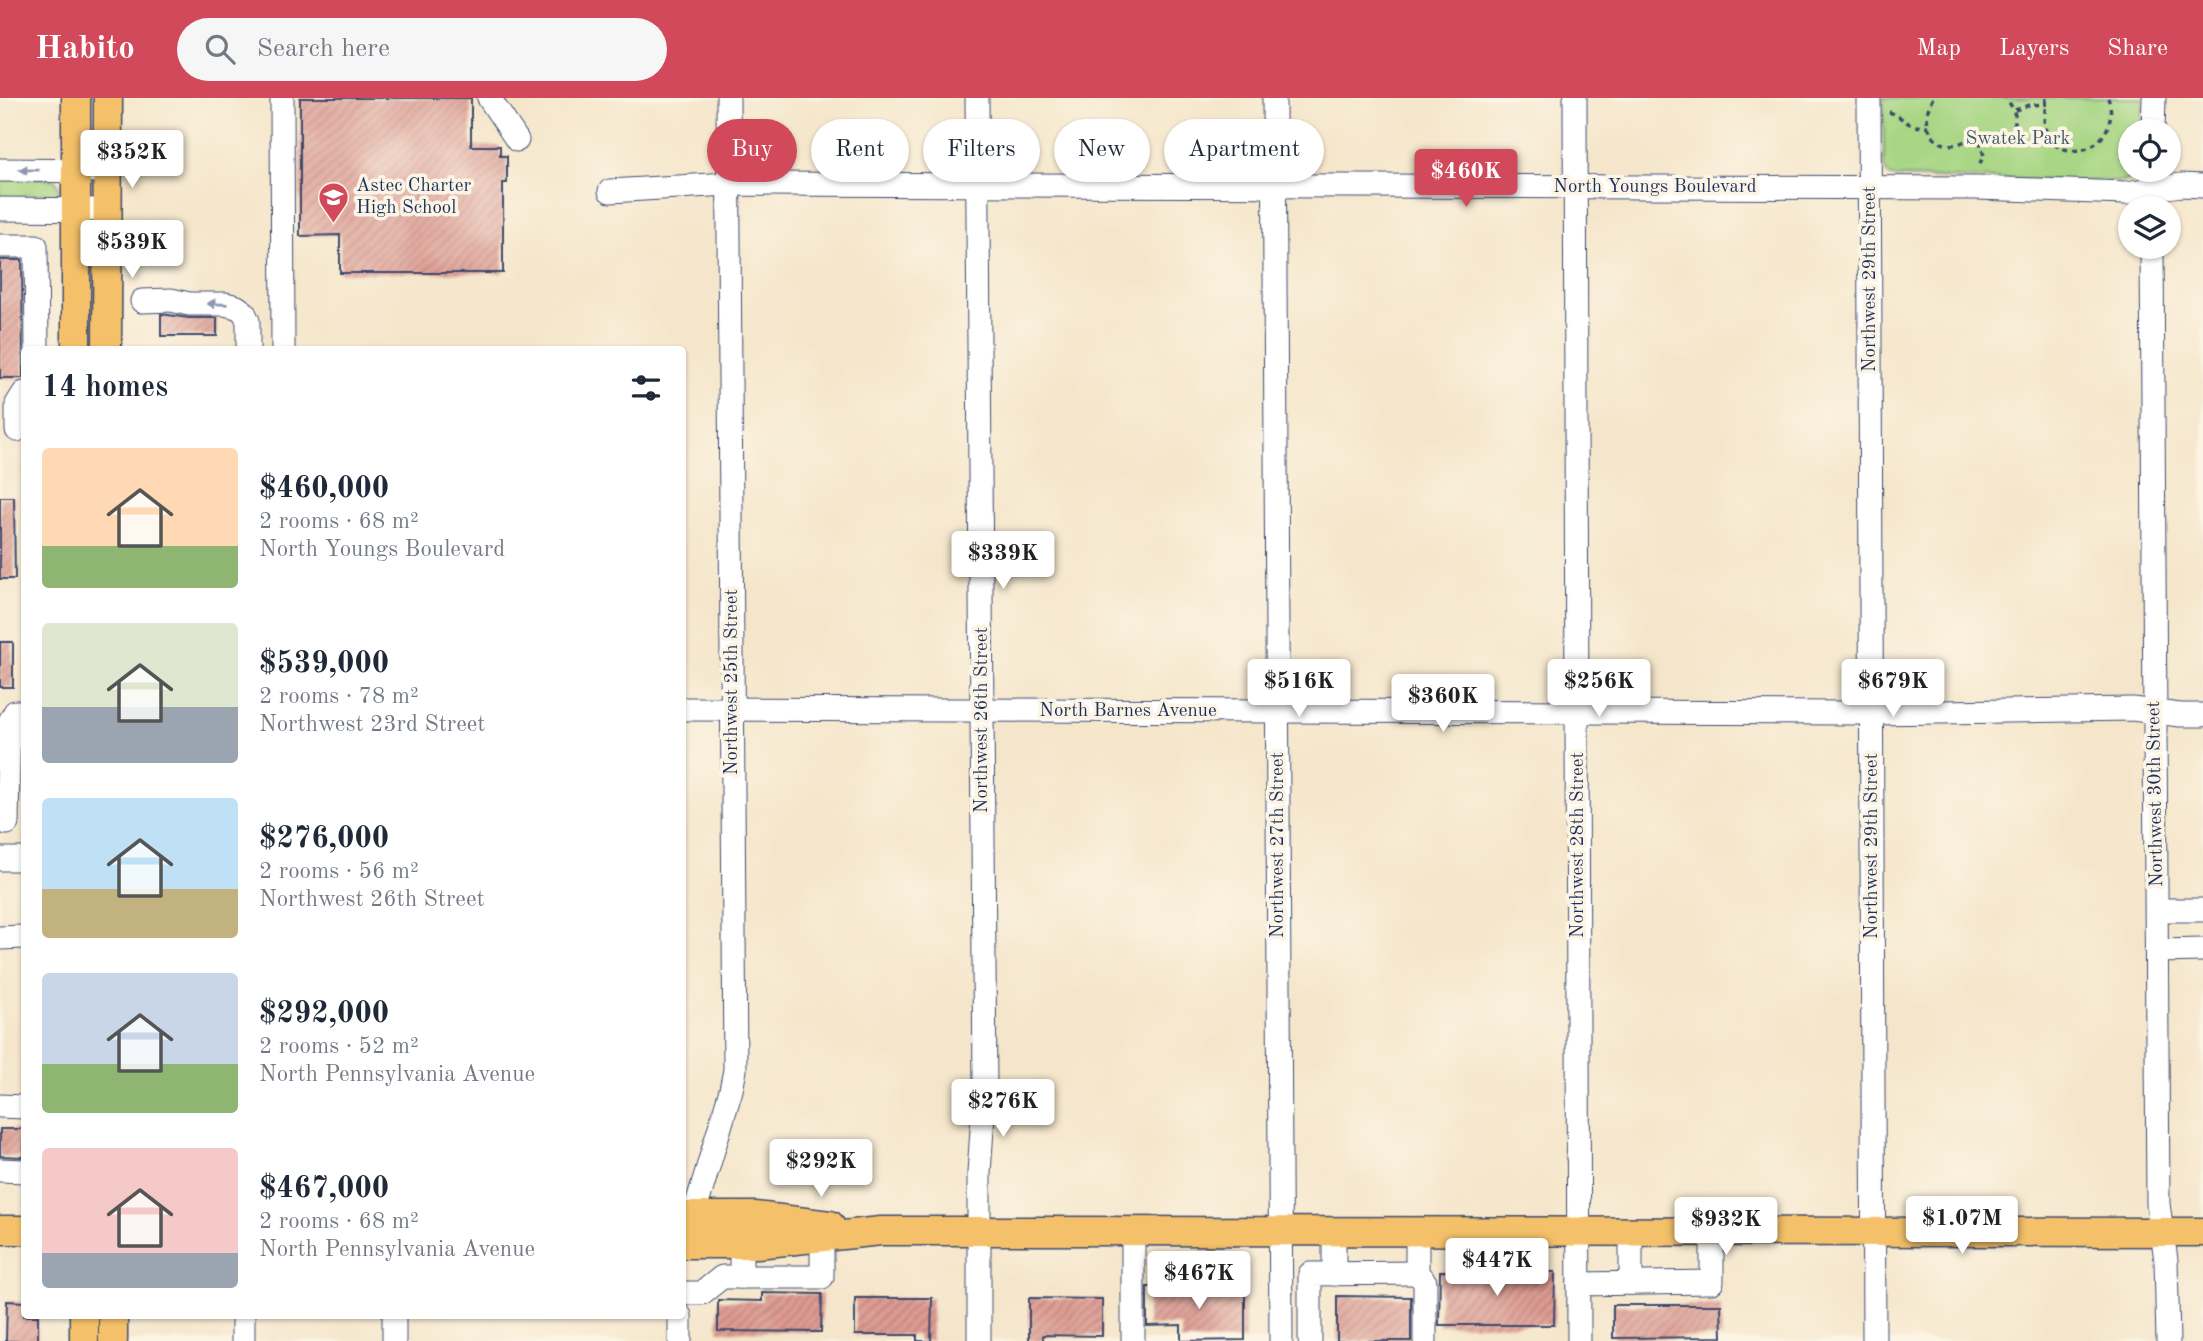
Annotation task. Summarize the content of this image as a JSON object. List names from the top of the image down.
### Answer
{
  "streets": {
    "street": [
      "North Youngs Boulevard",
      "Northwest 29th Street",
      "Northwest 25th Street",
      "North Barnes Avenue",
      "Northwest 26th Street",
      "Northwest 30th Street",
      "Northwest 27th Street",
      "Northwest 28th Street"
    ]
  },
  "crossings": [
    ["North Youngs Boulevard", "Northwest 29th Street"],
    ["North Youngs Boulevard", "Northwest 25th Street"],
    ["North Youngs Boulevard", "Northwest 26th Street"],
    ["North Youngs Boulevard", "Northwest 27th Street"],
    ["North Youngs Boulevard", "Northwest 28th Street"],
    ["Northwest 29th Street", "North Barnes Avenue"],
    ["Northwest 25th Street", "North Barnes Avenue"],
    ["North Barnes Avenue", "Northwest 26th Street"],
    ["North Barnes Avenue", "Northwest 30th Street"],
    ["North Barnes Avenue", "Northwest 27th Street"],
    ["North Barnes Avenue", "Northwest 28th Street"]
  ],
  "parks": ["Swatek Park"],
  "places": {
    "school or university": ["Astec Charter High School"]
  },
  "page": {
    "header": "Habito",
    "search": "Search here",
    "nav": ["Map", "Layers", "Share"],
    "chip": [
      "Buy",
      "Rent",
      "Filters",
      "New",
      "Apartment"
    ],
    "price": [
      "$352K",
      "$460K",
      "$539K",
      "$339K",
      "$516K",
      "$256K",
      "$679K",
      "$360K",
      "$276K",
      "$292K",
      "$1.07M",
      "$932K",
      "$447K",
      "$467K"
    ],
    "heading": "14 homes",
    "list": [
      {
        "name": "$460,000",
        "note": "2 rooms · 68 m² · North Youngs Boulevard"
      },
      {
        "name": "$539,000",
        "note": "2 rooms · 78 m² · Northwest 23rd Street"
      },
      {
        "name": "$276,000",
        "note": "2 rooms · 56 m² · Northwest 26th Street"
      },
      {
        "name": "$292,000",
        "note": "2 rooms · 52 m² · North Pennsylvania Avenue"
      },
      {
        "name": "$467,000",
        "note": "2 rooms · 68 m² · North Pennsylvania Avenue"
      }
    ]
  }
}
